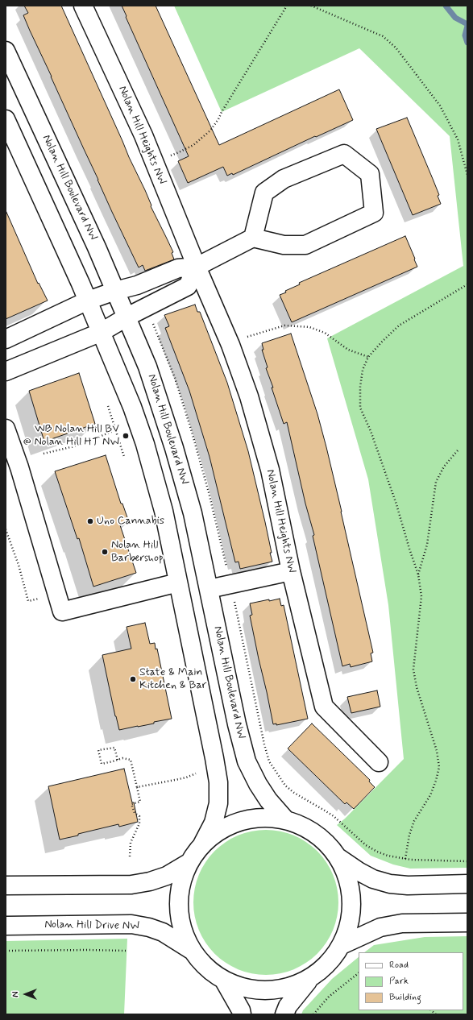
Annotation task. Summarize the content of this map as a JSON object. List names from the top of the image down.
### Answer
{
  "streets": {
    "street": ["Nolan Hill Heights NW", "Nolan Hill Boulevard NW", "Nolan Hill Drive NW"]
  },
  "places": [
    "WB Nolan Hill BV @ Nolan Hill HT NW",
    "Uno Cannabis",
    "Nolan Hill Barbershop",
    "State & Main Kitchen & Bar"
  ],
  "legend": ["Road", "Park", "Building"],
  "north": "left"
}
